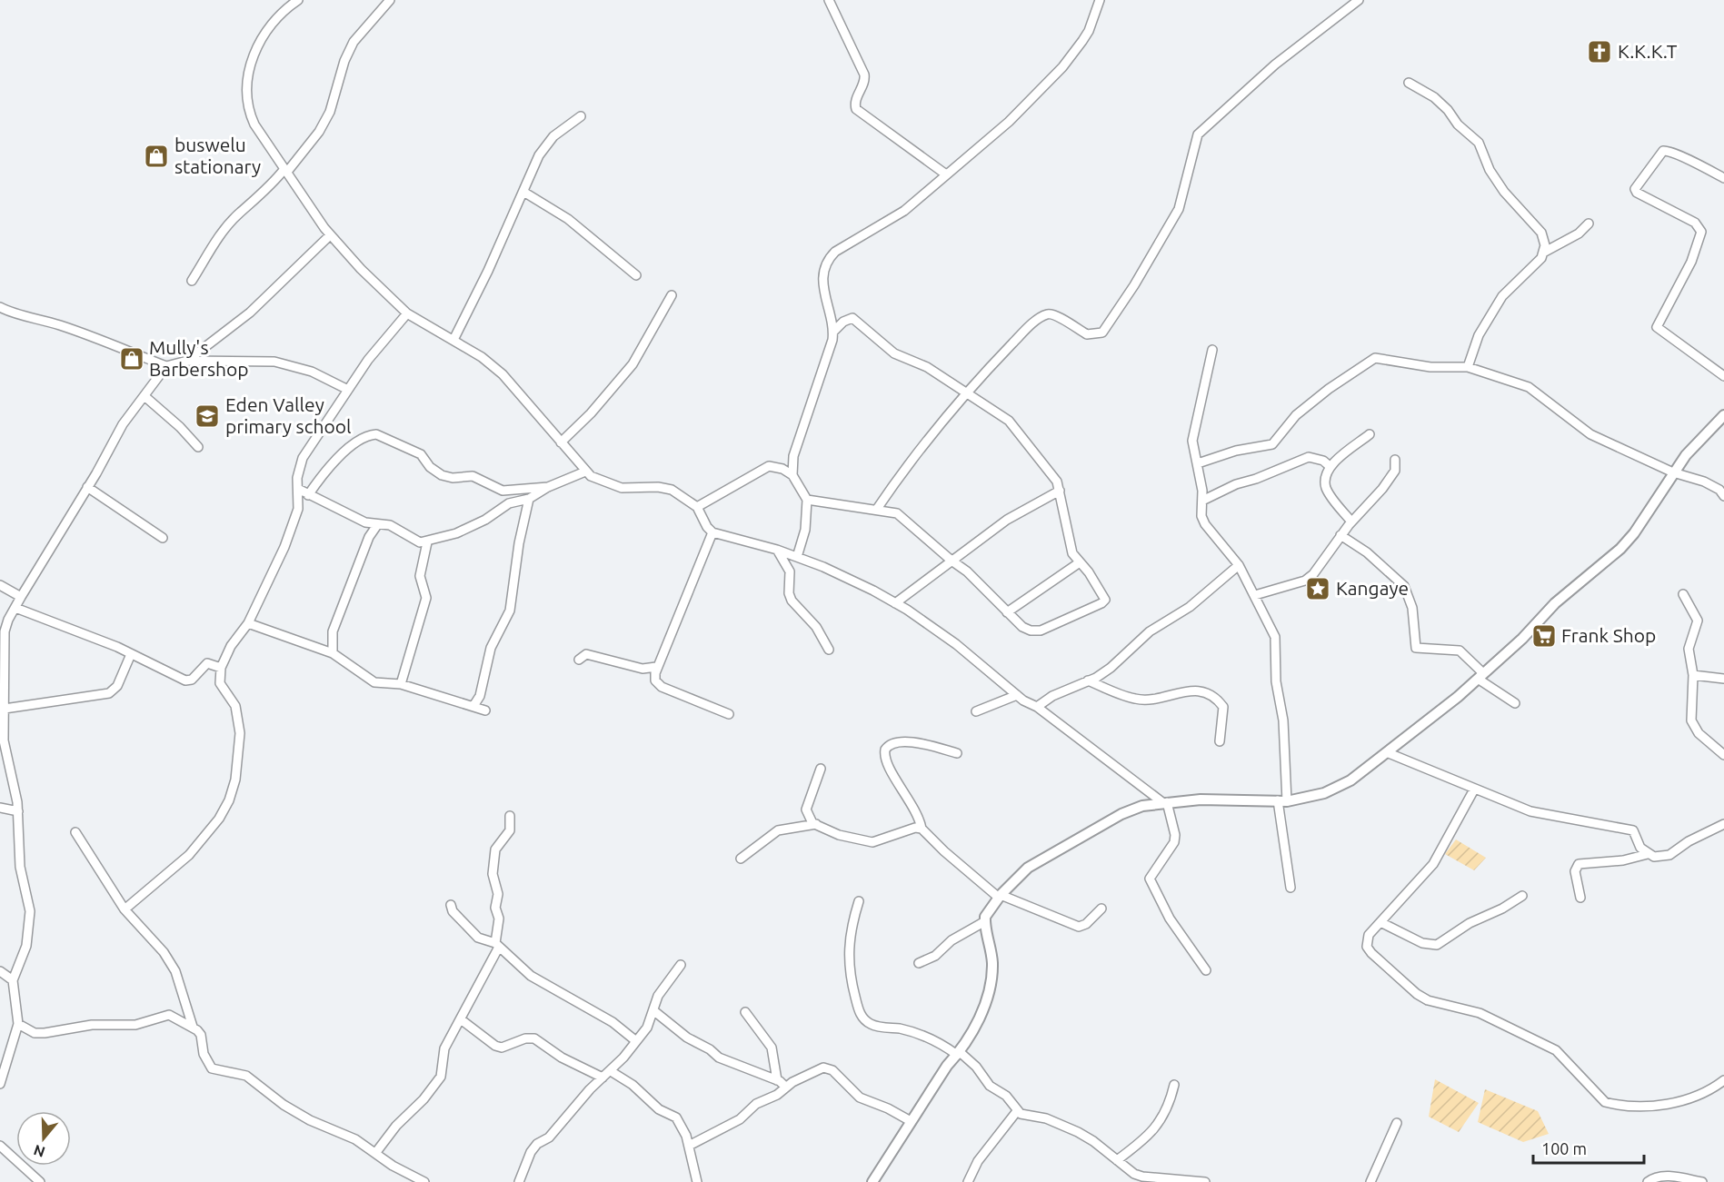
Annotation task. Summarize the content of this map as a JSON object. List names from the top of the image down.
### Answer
{
  "places": {
    "church": ["K.K.K.T"],
    "shop": ["buswelu stationary", "Mully's Barbershop"],
    "school or university": ["Eden Valley primary school"],
    "place": ["Kangaye"],
    "supermarket": ["Frank Shop"]
  },
  "scale_bar": "100 m",
  "north": "bottom"
}
